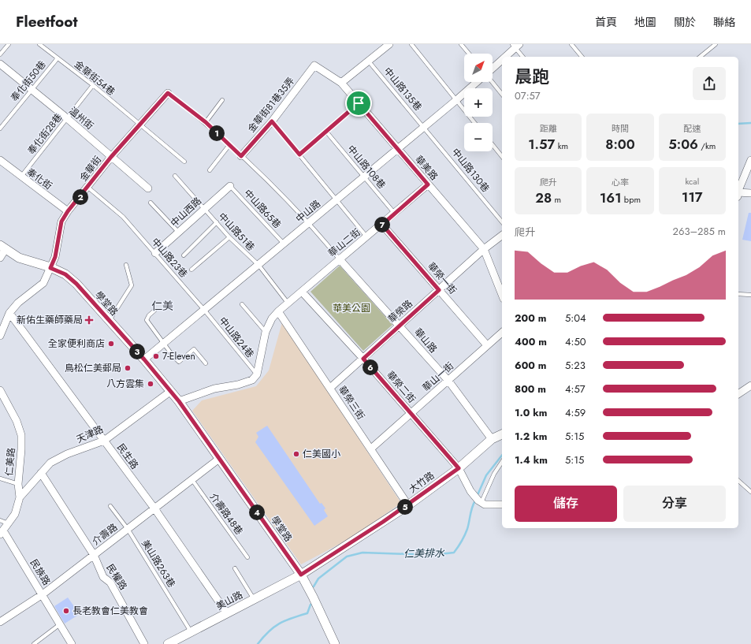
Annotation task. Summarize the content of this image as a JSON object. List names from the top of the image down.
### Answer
{
  "streets": {
    "street": [
      "金華街81巷35弄",
      "溫州街",
      "華美路",
      "金華街",
      "奉化街",
      "中山路",
      "中山西路",
      "華山二街",
      "華榮一街",
      "學堂路",
      "華榮路",
      "華山路",
      "華山一街",
      "華榮二街",
      "華榮三街",
      "天津路",
      "民生路",
      "仁美路",
      "大竹路",
      "介壽路",
      "民族路",
      "民權路",
      "美山路"
    ],
    "lane": [
      "金華街54巷",
      "奉化街50巷",
      "中山路135巷",
      "奉化街28巷",
      "中山路108巷",
      "中山路130巷",
      "中山路65巷",
      "中山路51巷",
      "中山路23巷",
      "中山路24巷",
      "介壽路48巷",
      "美山路263巷"
    ]
  },
  "crossings": [
    ["金華街54巷", "奉化街50巷"],
    ["金華街54巷", "奉化街28巷"],
    ["金華街54巷", "金華街"],
    ["奉化街50巷", "溫州街"],
    ["中山路135巷", "中山路130巷"],
    ["中山路135巷", "中山路"],
    ["金華街81巷35弄", "華美路"],
    ["溫州街", "奉化街28巷"],
    ["溫州街", "金華街"],
    ["奉化街28巷", "奉化街"],
    ["中山路108巷", "中山路"],
    ["中山路108巷", "華山二街"],
    ["華美路", "中山路"],
    ["華美路", "華山二街"],
    ["華美路", "華榮路"],
    ["金華街", "奉化街"],
    ["金華街", "中山路23巷"],
    ["金華街", "學堂路"],
    ["中山路130巷", "中山路"],
    ["中山路65巷", "中山路"],
    ["中山路65巷", "中山西路"],
    ["中山路", "中山路51巷"],
    ["中山路", "中山路23巷"],
    ["中山路", "學堂路"],
    ["中山路", "中山路24巷"],
    ["中山西路", "中山路51巷"],
    ["中山西路", "中山路23巷"],
    ["中山路51巷", "華山二街"],
    ["華山二街", "華榮一街"],
    ["華山二街", "中山路24巷"],
    ["華山二街", "華山路"],
    ["華山二街", "華榮二街"],
    ["華山二街", "華榮三街"],
    ["中山路23巷", "中山路24巷"],
    ["華榮一街", "華榮路"],
    ["華榮一街", "華山一街"],
    ["學堂路", "天津路"],
    ["學堂路", "大竹路"],
    ["學堂路", "介壽路"],
    ["學堂路", "美山路"],
    ["華榮路", "華山路"],
    ["華榮路", "華榮二街"],
    ["華榮路", "華榮三街"],
    ["華山路", "華山一街"],
    ["華山路", "大竹路"],
    ["華山一街", "華榮二街"],
    ["華山一街", "華榮三街"],
    ["華榮二街", "大竹路"],
    ["華榮三街", "大竹路"],
    ["天津路", "民生路"],
    ["天津路", "仁美路"],
    ["天津路", "民權路"],
    ["民生路", "介壽路"],
    ["民生路", "美山路"],
    ["仁美路", "民族路"],
    ["大竹路", "美山路"],
    ["介壽路48巷", "介壽路"],
    ["介壽路", "美山路263巷"],
    ["介壽路", "民族路"],
    ["介壽路", "民權路"],
    ["美山路263巷", "美山路"]
  ],
  "districts": ["仁美"],
  "water": ["仁美排水"],
  "parks": ["華美公園"],
  "places": {
    "health": ["新佑生藥師藥局"],
    "other": [
      "全家便利商店",
      "7-Eleven",
      "鳥松仁美郵局",
      "八方雲集",
      "仁美國小",
      "長老教會仁美教會"
    ]
  },
  "north": "top right",
  "page": {
    "header": "Fleetfoot",
    "nav": [
      "首頁",
      "地圖",
      "關於",
      "聯絡"
    ],
    "map_buttons": ["+", "−"],
    "heading": ["晨跑", "07:57"],
    "stats": [
      ["距離", "1.57 km"],
      ["時間", "8:00"],
      ["配速", "5:06 /km"],
      ["爬升", "28 m"],
      ["心率", "161 bpm"],
      ["kcal", "117"]
    ],
    "pins": [
      "1",
      "2",
      "7",
      "3",
      "6",
      "5",
      "4"
    ],
    "chart": ["爬升", "263–285 m"],
    "list": [
      {
        "name": "200 m",
        "note": "5:04"
      },
      {
        "name": "400 m",
        "note": "4:50"
      },
      {
        "name": "600 m",
        "note": "5:23"
      },
      {
        "name": "800 m",
        "note": "4:57"
      },
      {
        "name": "1.0 km",
        "note": "4:59"
      },
      {
        "name": "1.2 km",
        "note": "5:15"
      },
      {
        "name": "1.4 km",
        "note": "5:15"
      }
    ],
    "buttons": ["儲存", "分享"]
  }
}
